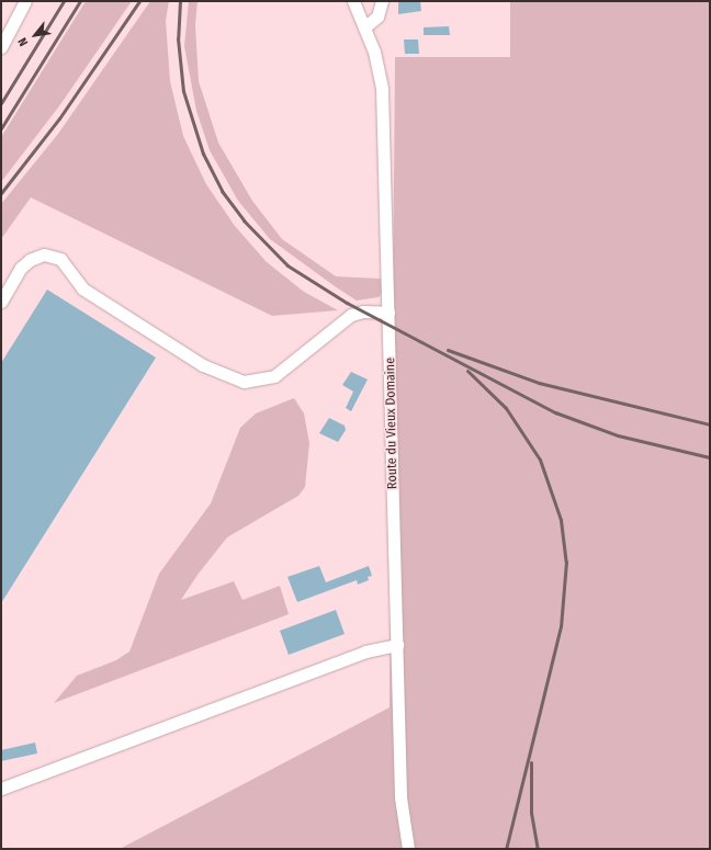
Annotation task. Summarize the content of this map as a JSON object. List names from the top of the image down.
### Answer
{
  "streets": {
    "street": ["Route du Vieux Domaine"]
  },
  "north": "bottom left"
}
